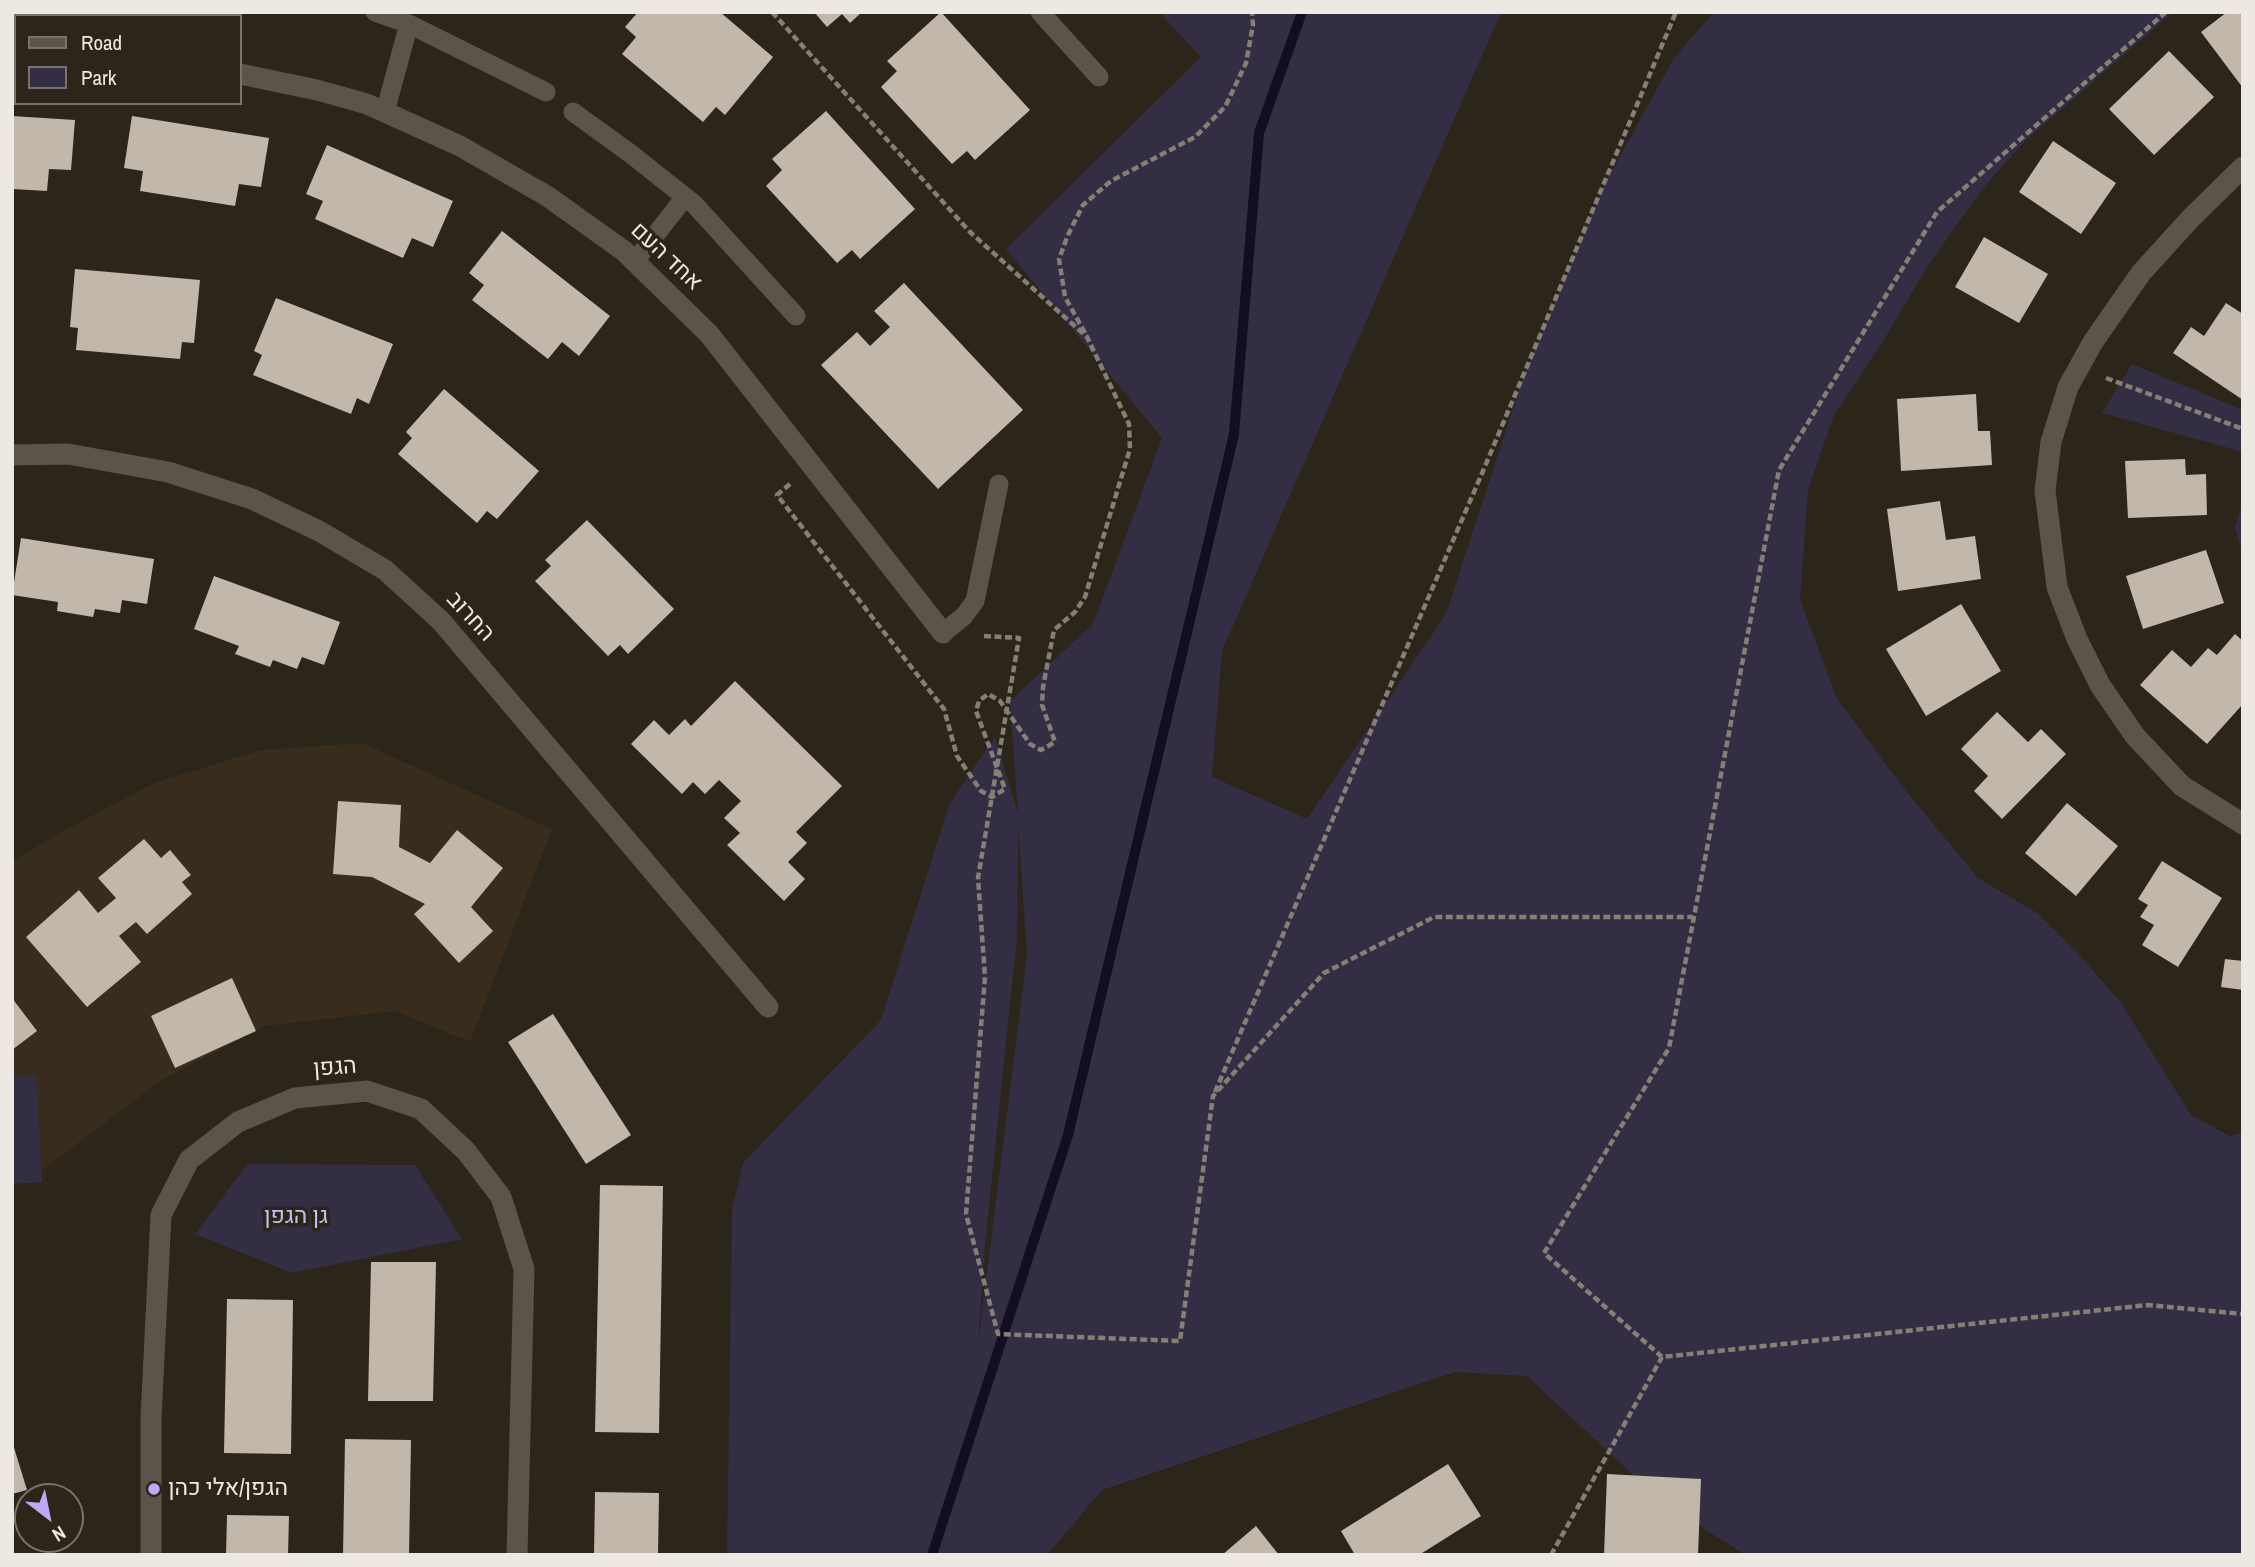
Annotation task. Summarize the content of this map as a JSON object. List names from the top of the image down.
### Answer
{
  "streets": {
    "street": ["אחד העם", "החרוב", "הגפן"]
  },
  "parks": ["גן הגפן"],
  "places": ["הגפן/אלי כהן"],
  "legend": ["Road", "Park"],
  "north": "bottom right"
}
